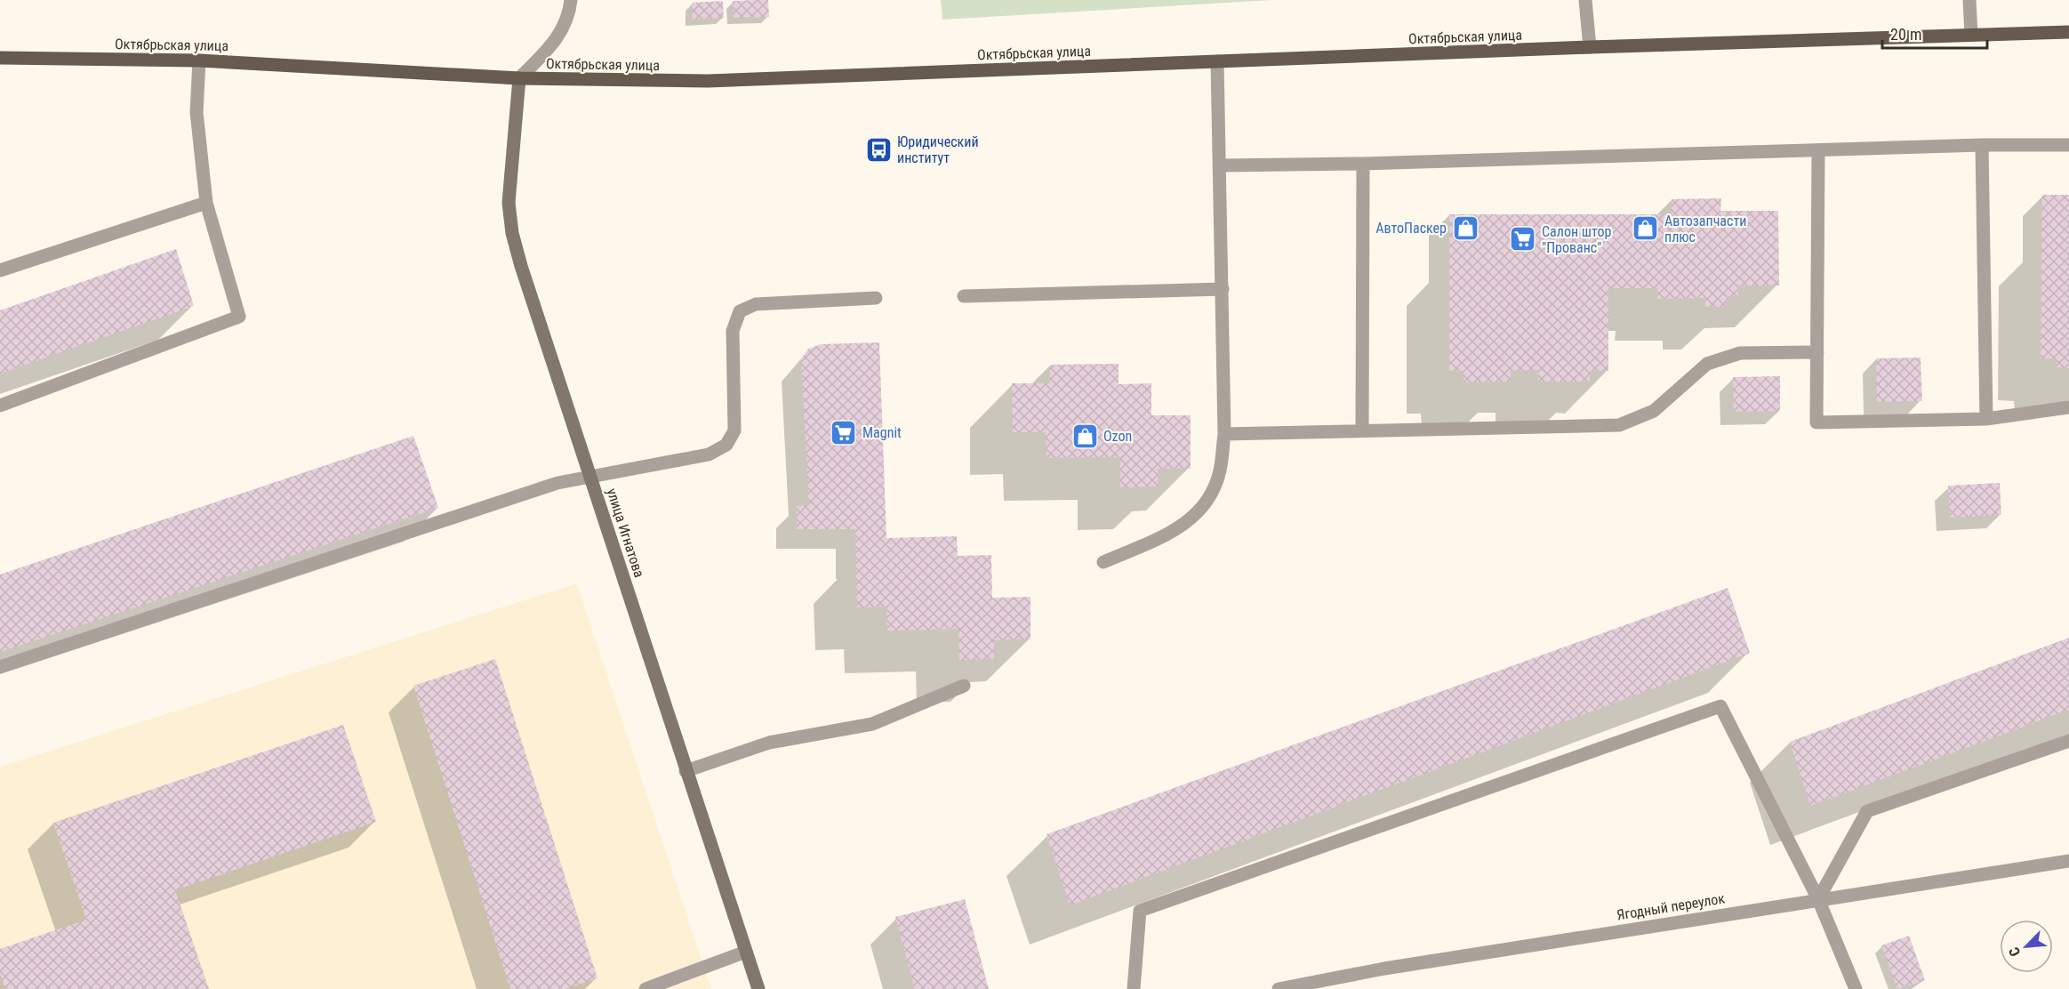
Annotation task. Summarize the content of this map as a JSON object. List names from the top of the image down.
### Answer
{
  "streets": {
    "main road": ["Октябрьская улица", "улица Игнатова"],
    "street": ["Ягодный переулок"]
  },
  "crossings": [
    ["Октябрьская улица", "улица Игнатова"]
  ],
  "places": {
    "bus stop": ["Юридический институт"],
    "shop": ["АвтоПаскер", "Автозапчасти плюс", "Ozon"],
    "supermarket": ["Салон штор \"Прованс\"", "Magnit"]
  },
  "scale_bar": "20 m",
  "north": "bottom left"
}
